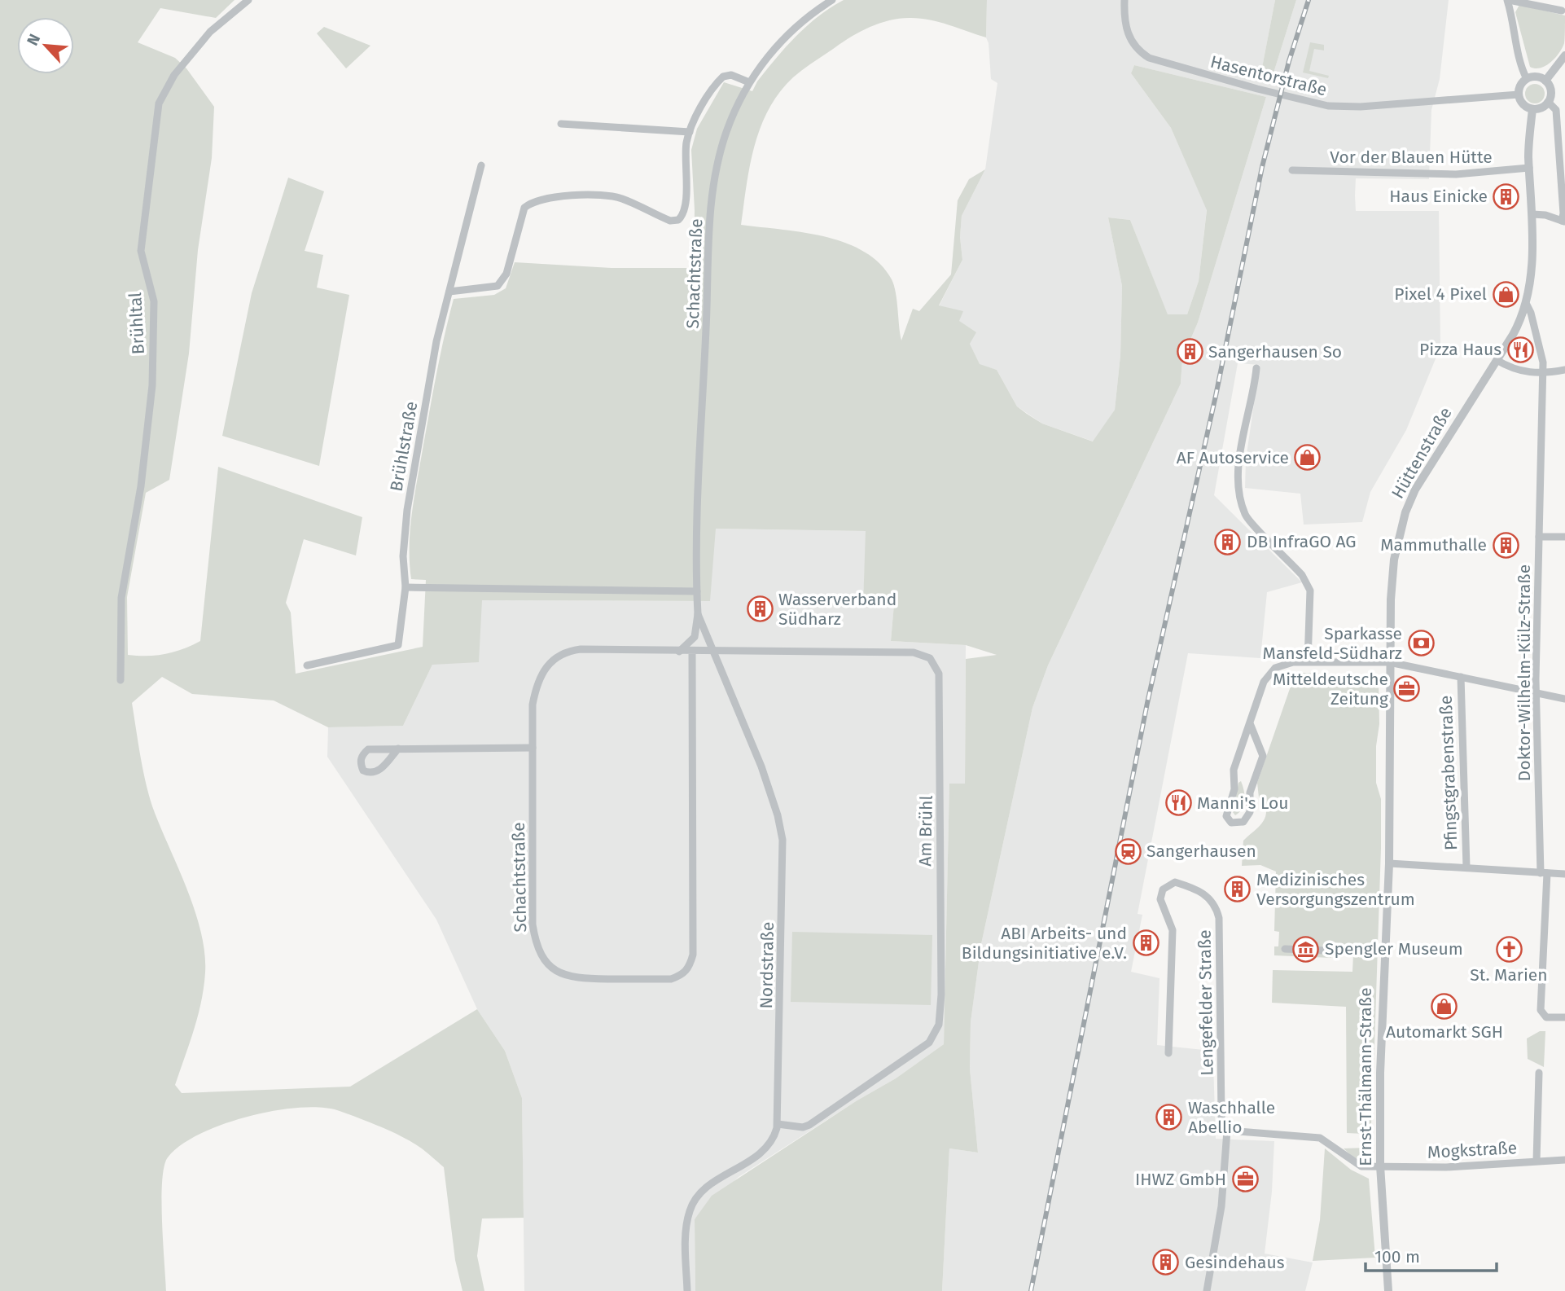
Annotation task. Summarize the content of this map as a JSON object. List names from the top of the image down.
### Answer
{
  "streets": {
    "street": [
      "Hasentorstraße",
      "Vor der Blauen Hütte",
      "Schachtstraße",
      "Brühltal",
      "Brühlstraße",
      "Hüttenstraße",
      "Doktor-Wilhelm-Külz-Straße",
      "Pfingstgrabenstraße",
      "Am Brühl",
      "Nordstraße",
      "Lengefelder Straße",
      "Ernst-Thälmann-Straße",
      "Mogkstraße"
    ]
  },
  "crossings": [
    ["Hasentorstraße", "Hüttenstraße"],
    ["Vor der Blauen Hütte", "Hüttenstraße"],
    ["Schachtstraße", "Am Brühl"],
    ["Schachtstraße", "Nordstraße"],
    ["Hüttenstraße", "Doktor-Wilhelm-Külz-Straße"],
    ["Hüttenstraße", "Ernst-Thälmann-Straße"],
    ["Am Brühl", "Nordstraße"],
    ["Lengefelder Straße", "Mogkstraße"],
    ["Ernst-Thälmann-Straße", "Mogkstraße"]
  ],
  "places": {
    "building": [
      "Haus Einicke",
      "Sangerhausen So",
      "DB InfraGO AG",
      "Mammuthalle",
      "Wasserverband Südharz",
      "Medizinisches Versorgungszentrum",
      "ABI Arbeits- und Bildungsinitiative e.V.",
      "Waschhalle Abellio",
      "Gesindehaus"
    ],
    "shop": ["Pixel 4 Pixel", "AF Autoservice", "Automarkt SGH"],
    "restaurant": ["Pizza Haus", "Manni's Lou"],
    "bank": ["Sparkasse Mansfeld-Südharz"],
    "office": ["Mitteldeutsche Zeitung", "IHWZ GmbH"],
    "station": ["Sangerhausen"],
    "museum": ["Spengler Museum"],
    "church": ["St. Marien"]
  },
  "scale_bar": "100 m",
  "north": "top left"
}
